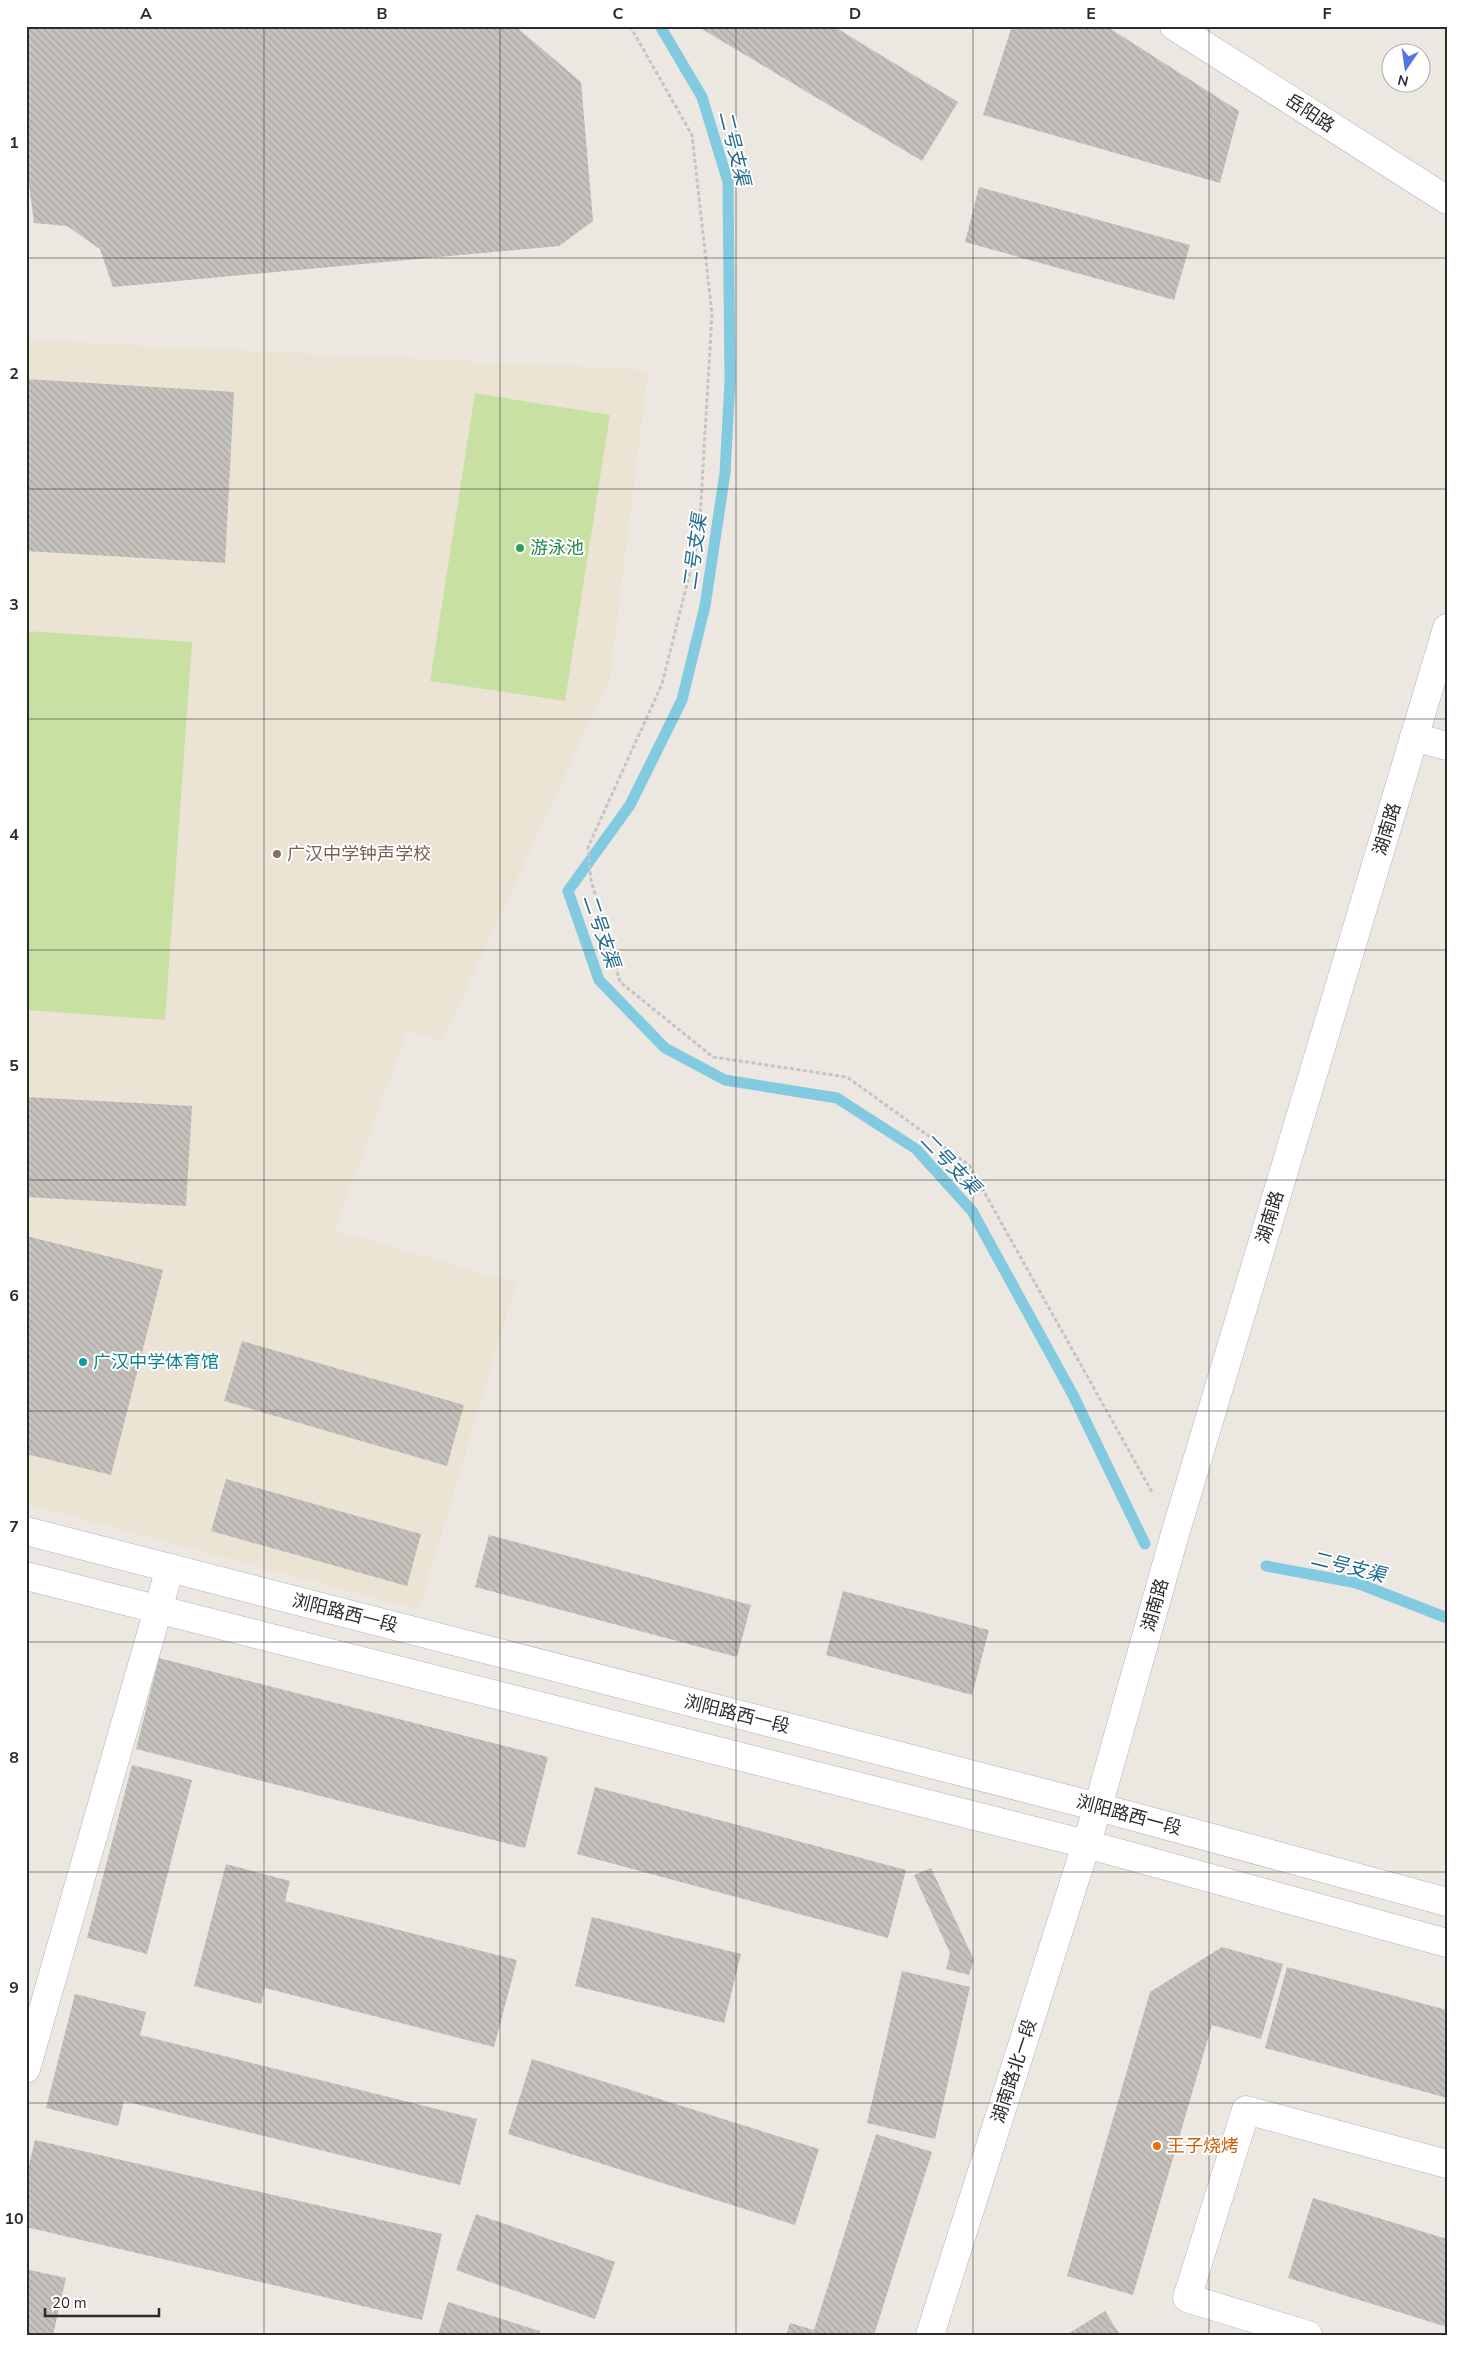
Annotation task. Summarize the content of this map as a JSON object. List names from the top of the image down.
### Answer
{
  "streets": {
    "street": [
      "岳阳路",
      "湖南路",
      "浏阳路西一段",
      "湖南路北一段"
    ]
  },
  "crossings": [
    ["湖南路", "浏阳路西一段"],
    ["湖南路", "湖南路北一段"],
    ["浏阳路西一段", "湖南路北一段"]
  ],
  "water": ["二号支渠"],
  "places": [
    "游泳池",
    "广汉中学钟声学校",
    "广汉中学体育馆",
    "王子烧烤"
  ],
  "scale_bar": "20 m",
  "north": "bottom",
  "grid": {
    "columns": [
      "A",
      "B",
      "C",
      "D",
      "E",
      "F"
    ],
    "rows": [
      "1",
      "2",
      "3",
      "4",
      "5",
      "6",
      "7",
      "8",
      "9",
      "10"
    ]
  }
}
